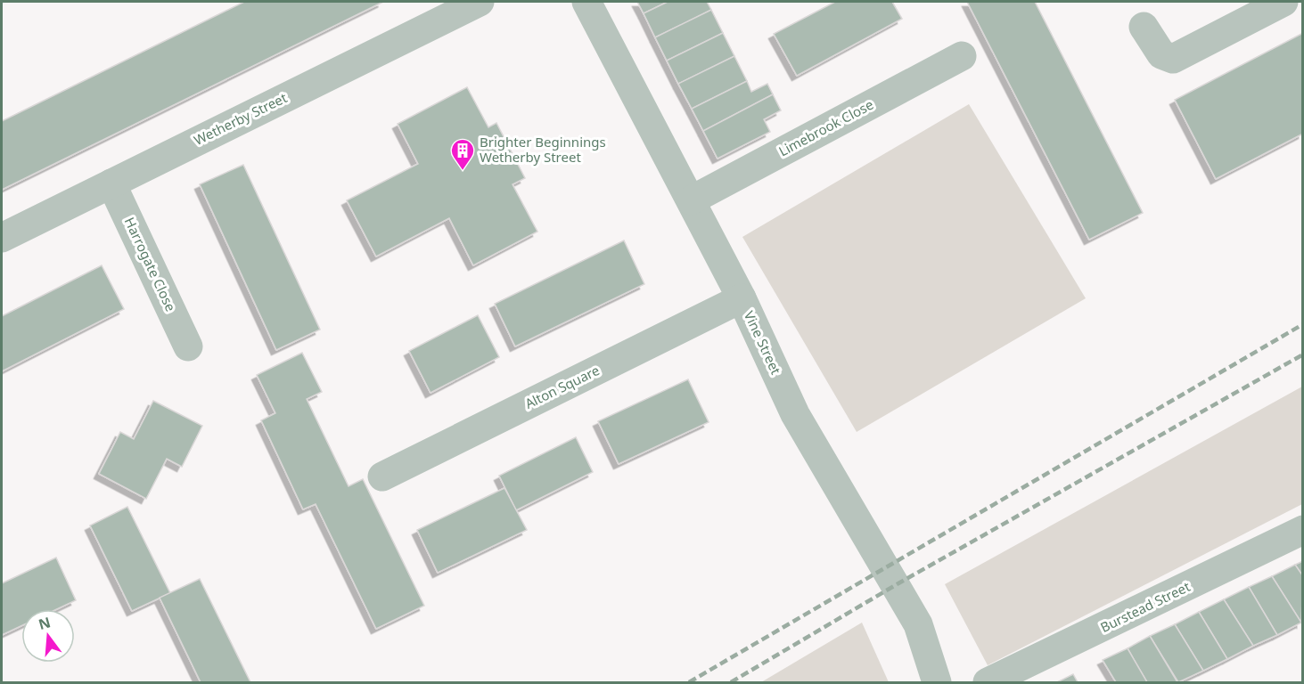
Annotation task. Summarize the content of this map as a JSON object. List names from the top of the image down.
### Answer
{
  "streets": {
    "street": [
      "Wetherby Street",
      "Limebrook Close",
      "Harrogate Close",
      "Vine Street",
      "Alton Square",
      "Burstead Street"
    ]
  },
  "crossings": [
    ["Wetherby Street", "Harrogate Close"],
    ["Limebrook Close", "Vine Street"],
    ["Vine Street", "Alton Square"]
  ],
  "places": {
    "building": ["Brighter Beginnings Wetherby Street"]
  },
  "north": "top"
}
